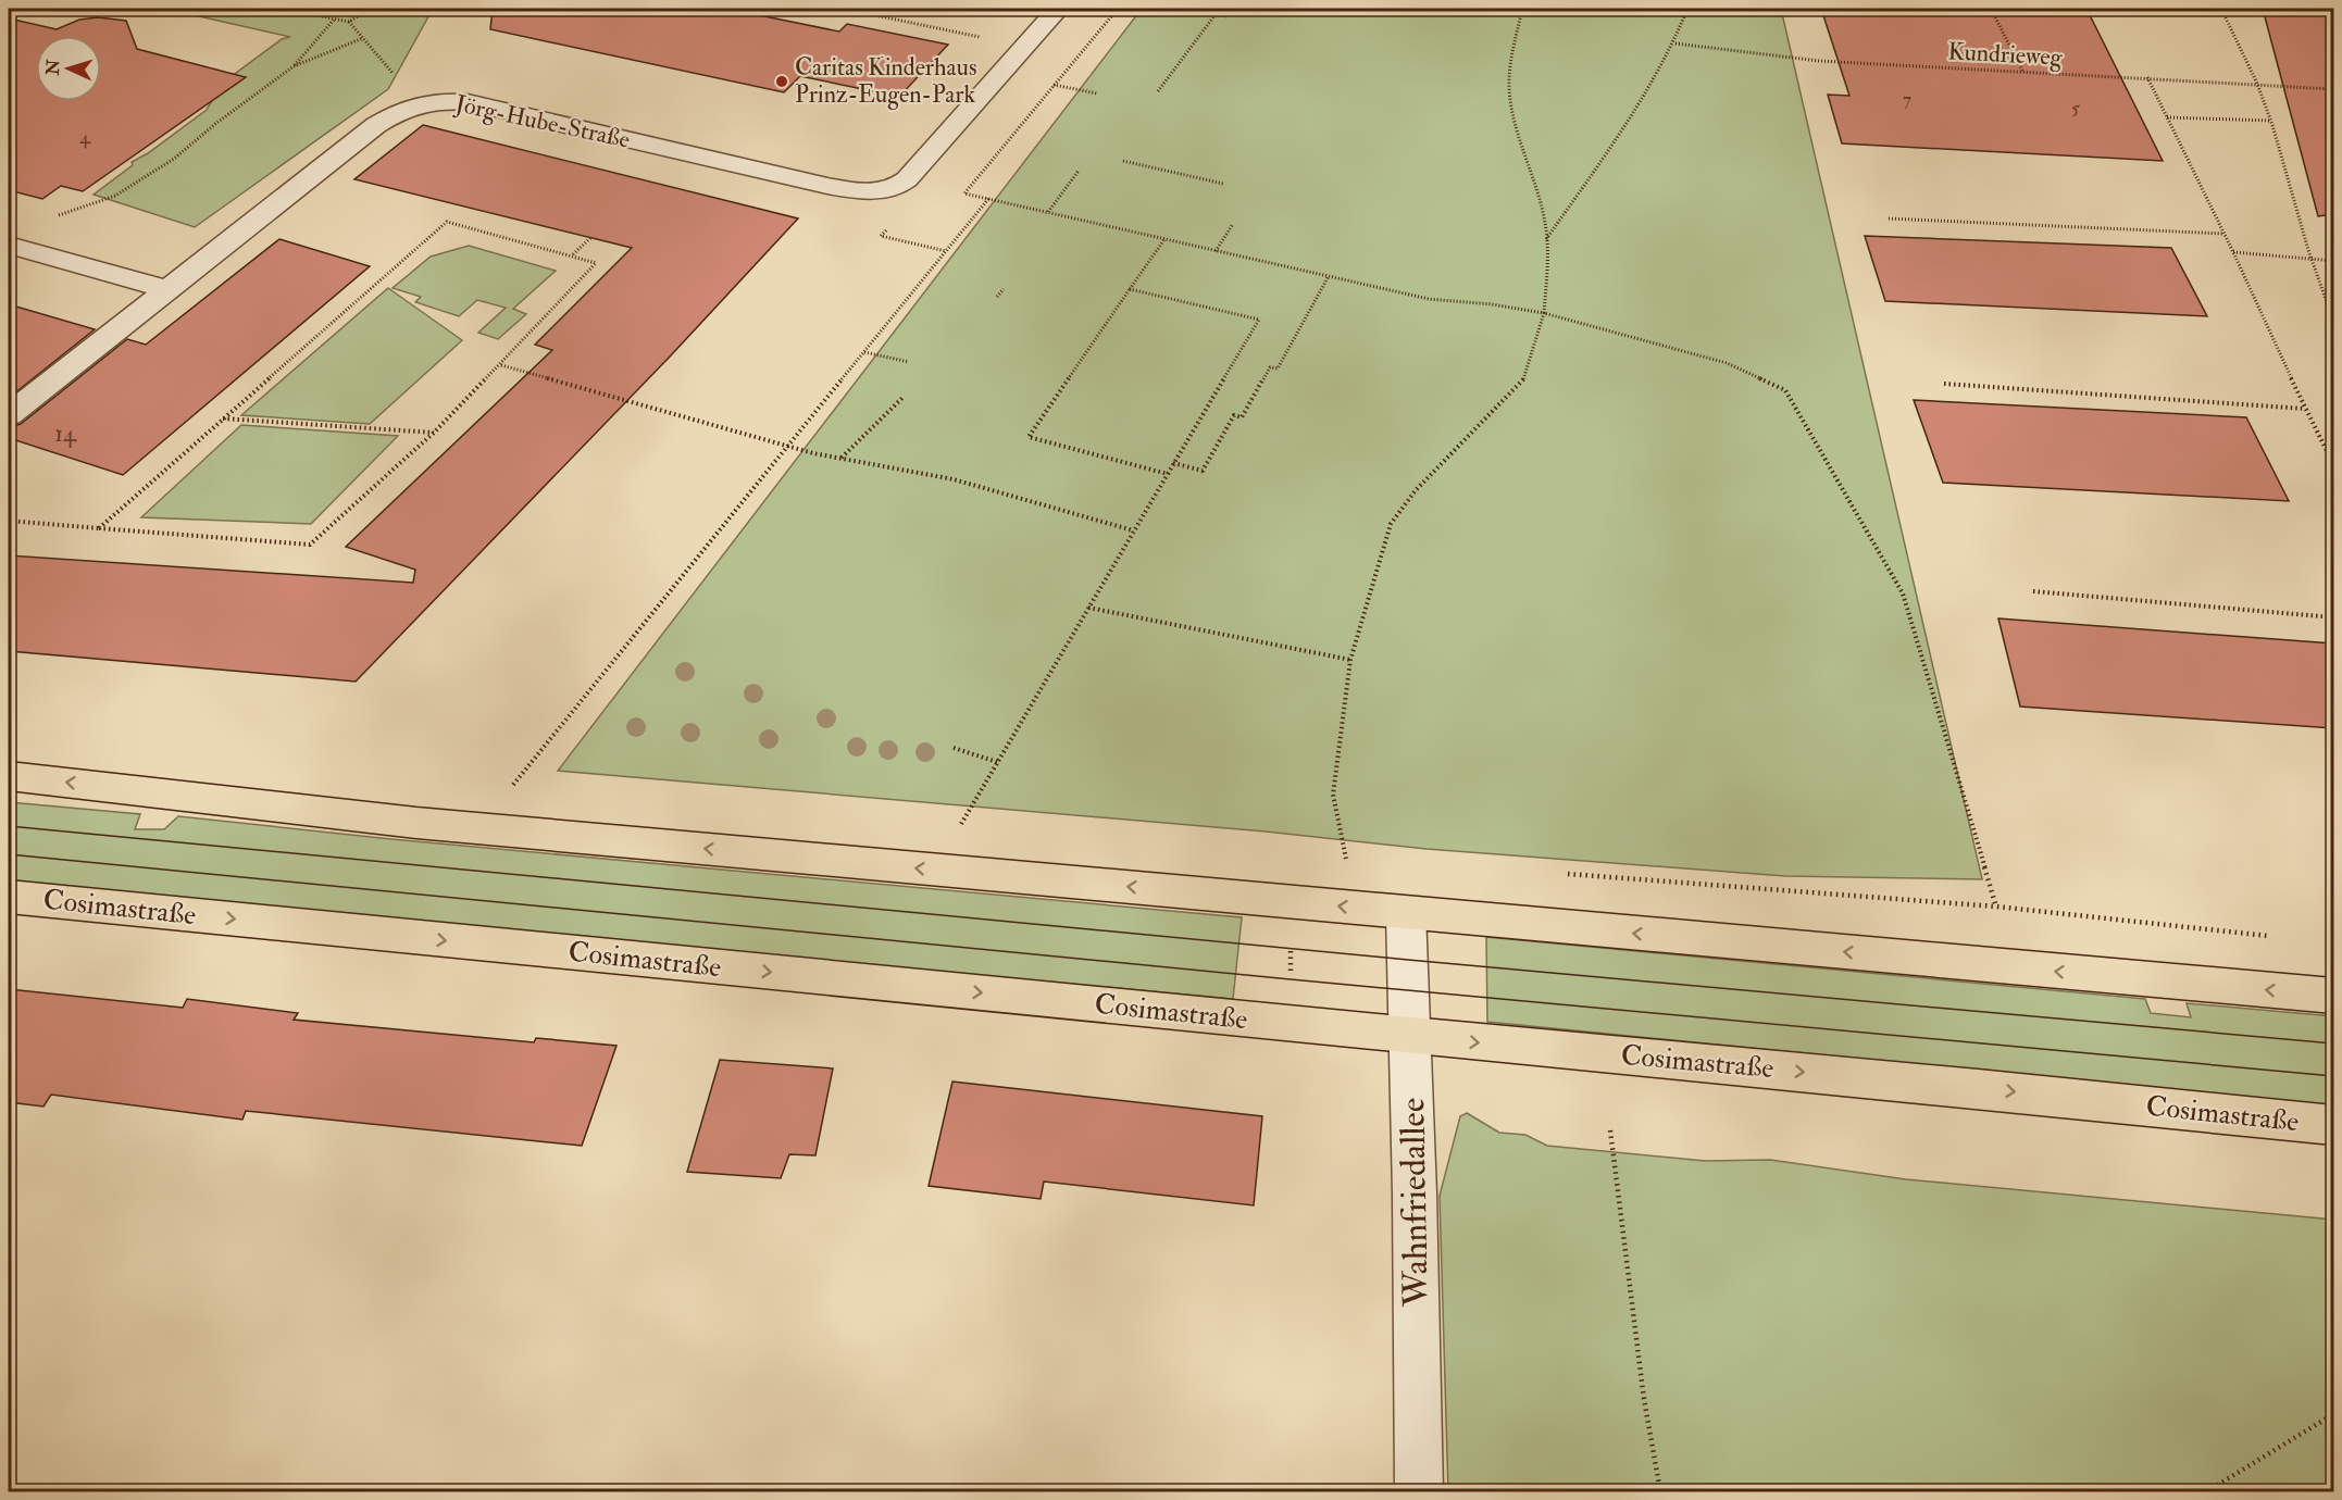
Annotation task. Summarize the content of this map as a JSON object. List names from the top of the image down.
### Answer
{
  "streets": {
    "main road": ["Cosimastraße"],
    "street": ["Jörg-Hube-Straße", "Wahnfriedallee"],
    "path": ["Kundrieweg"]
  },
  "crossings": [
    ["Cosimastraße", "Wahnfriedallee"]
  ],
  "places": ["Caritas Kinderhaus Prinz-Eugen-Park"],
  "house_numbers": [
    "7",
    "5",
    "4",
    "14"
  ],
  "north": "left"
}
